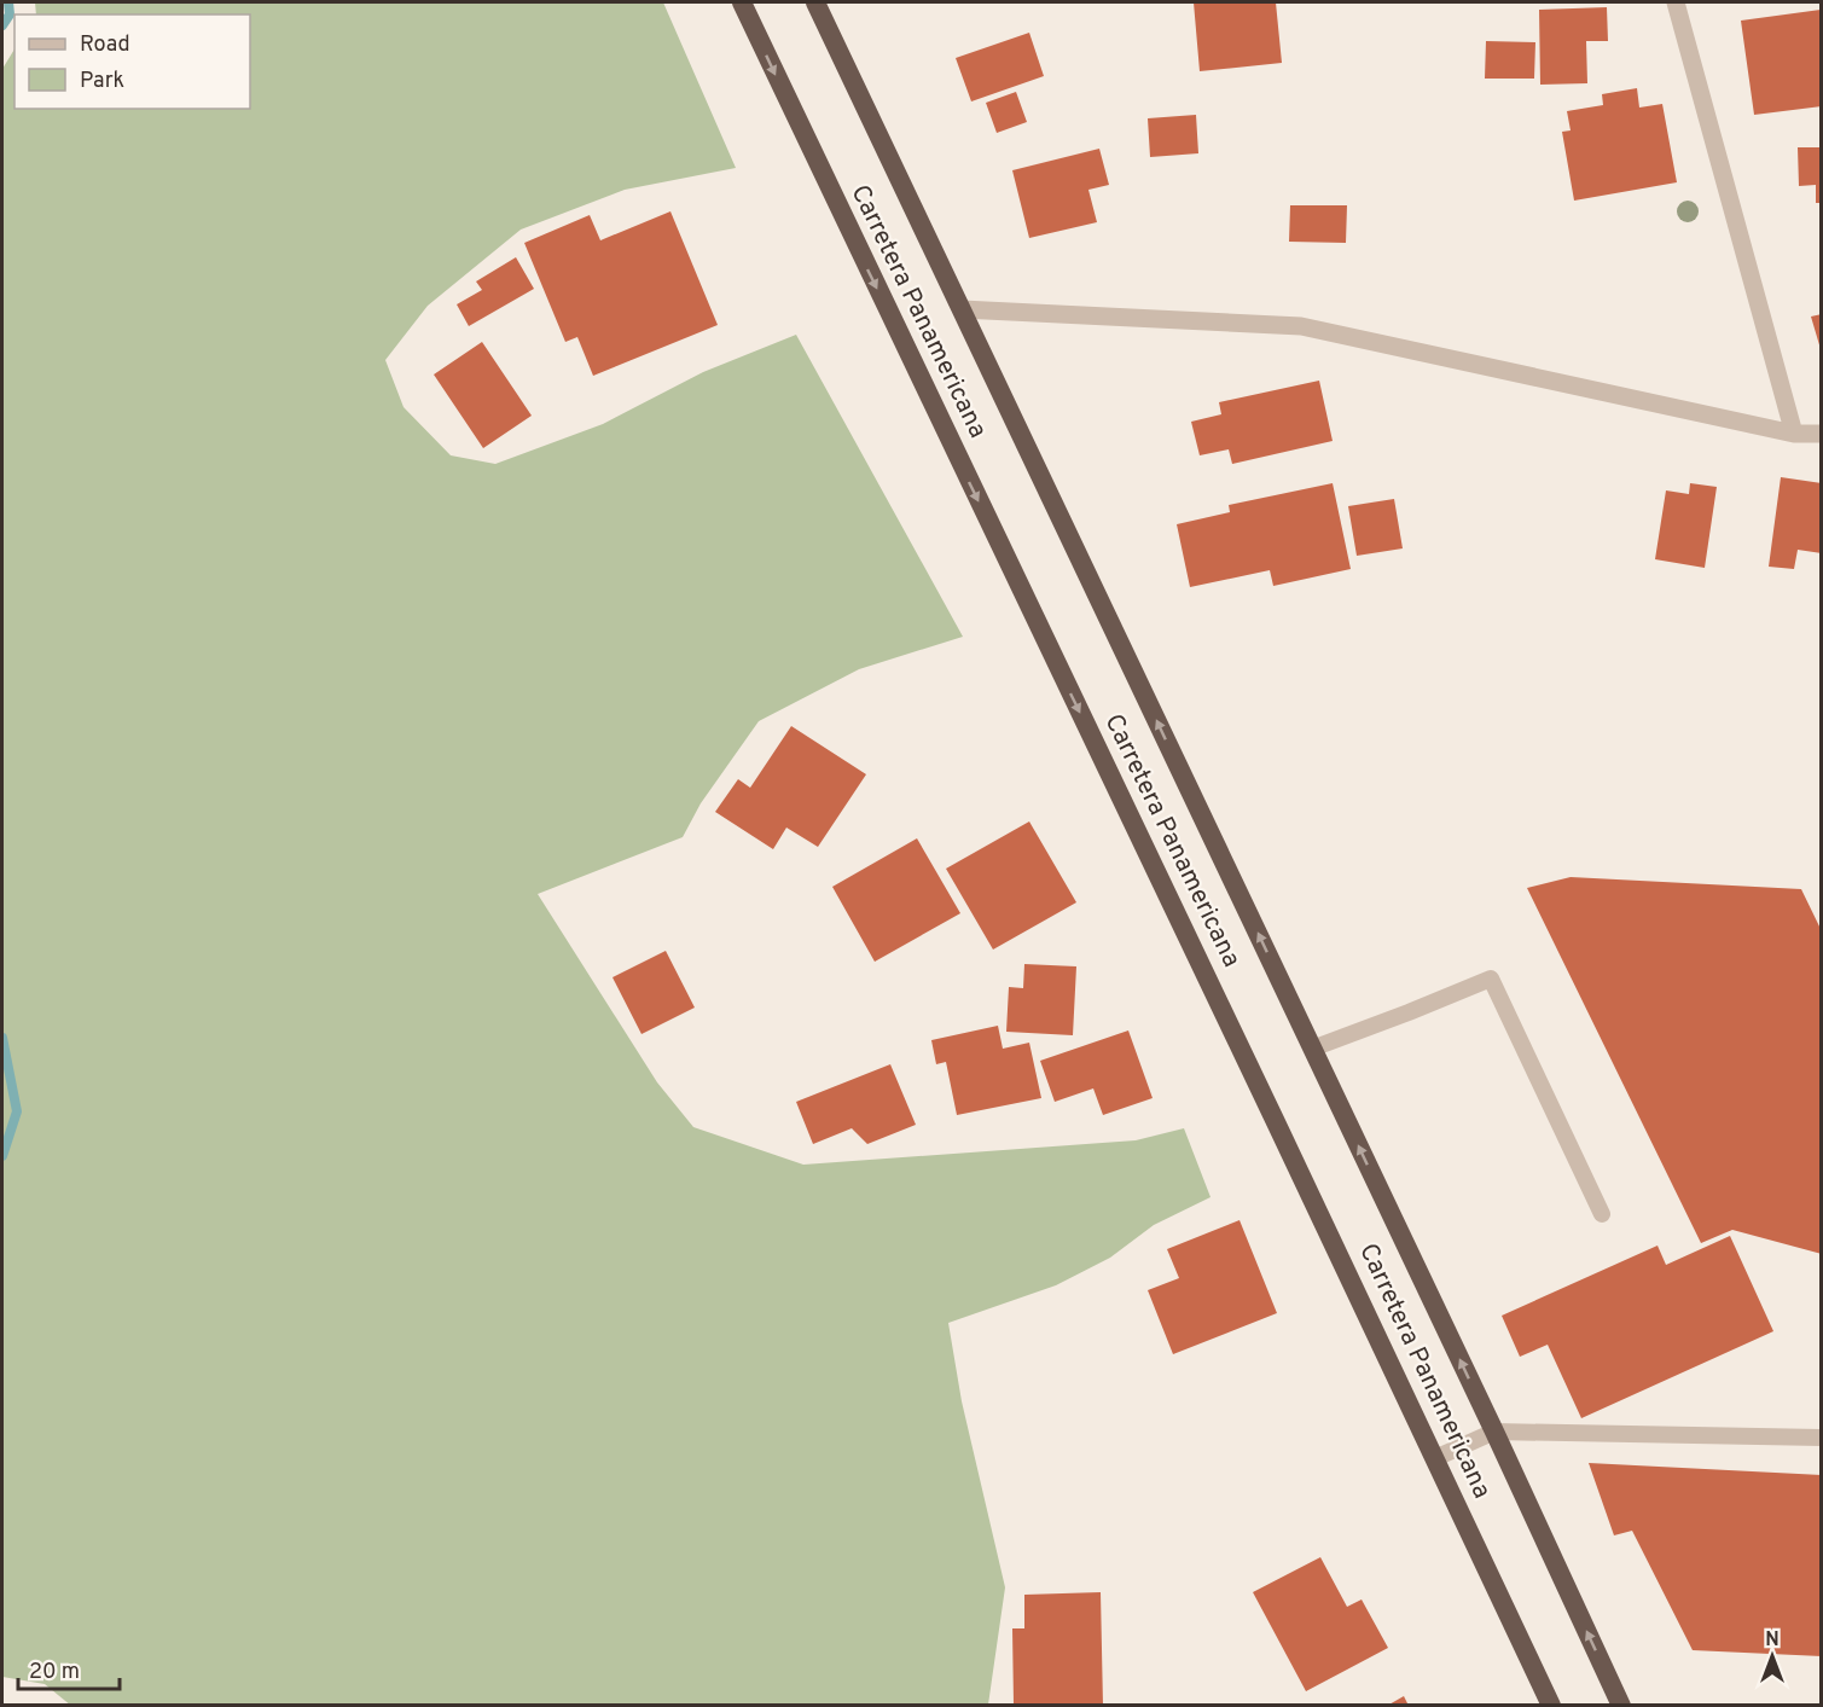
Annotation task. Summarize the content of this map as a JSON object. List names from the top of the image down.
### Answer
{
  "streets": {
    "highway": ["Carretera Panamericana"]
  },
  "legend": ["Road", "Park"],
  "scale_bar": "20 m",
  "north": "top"
}
